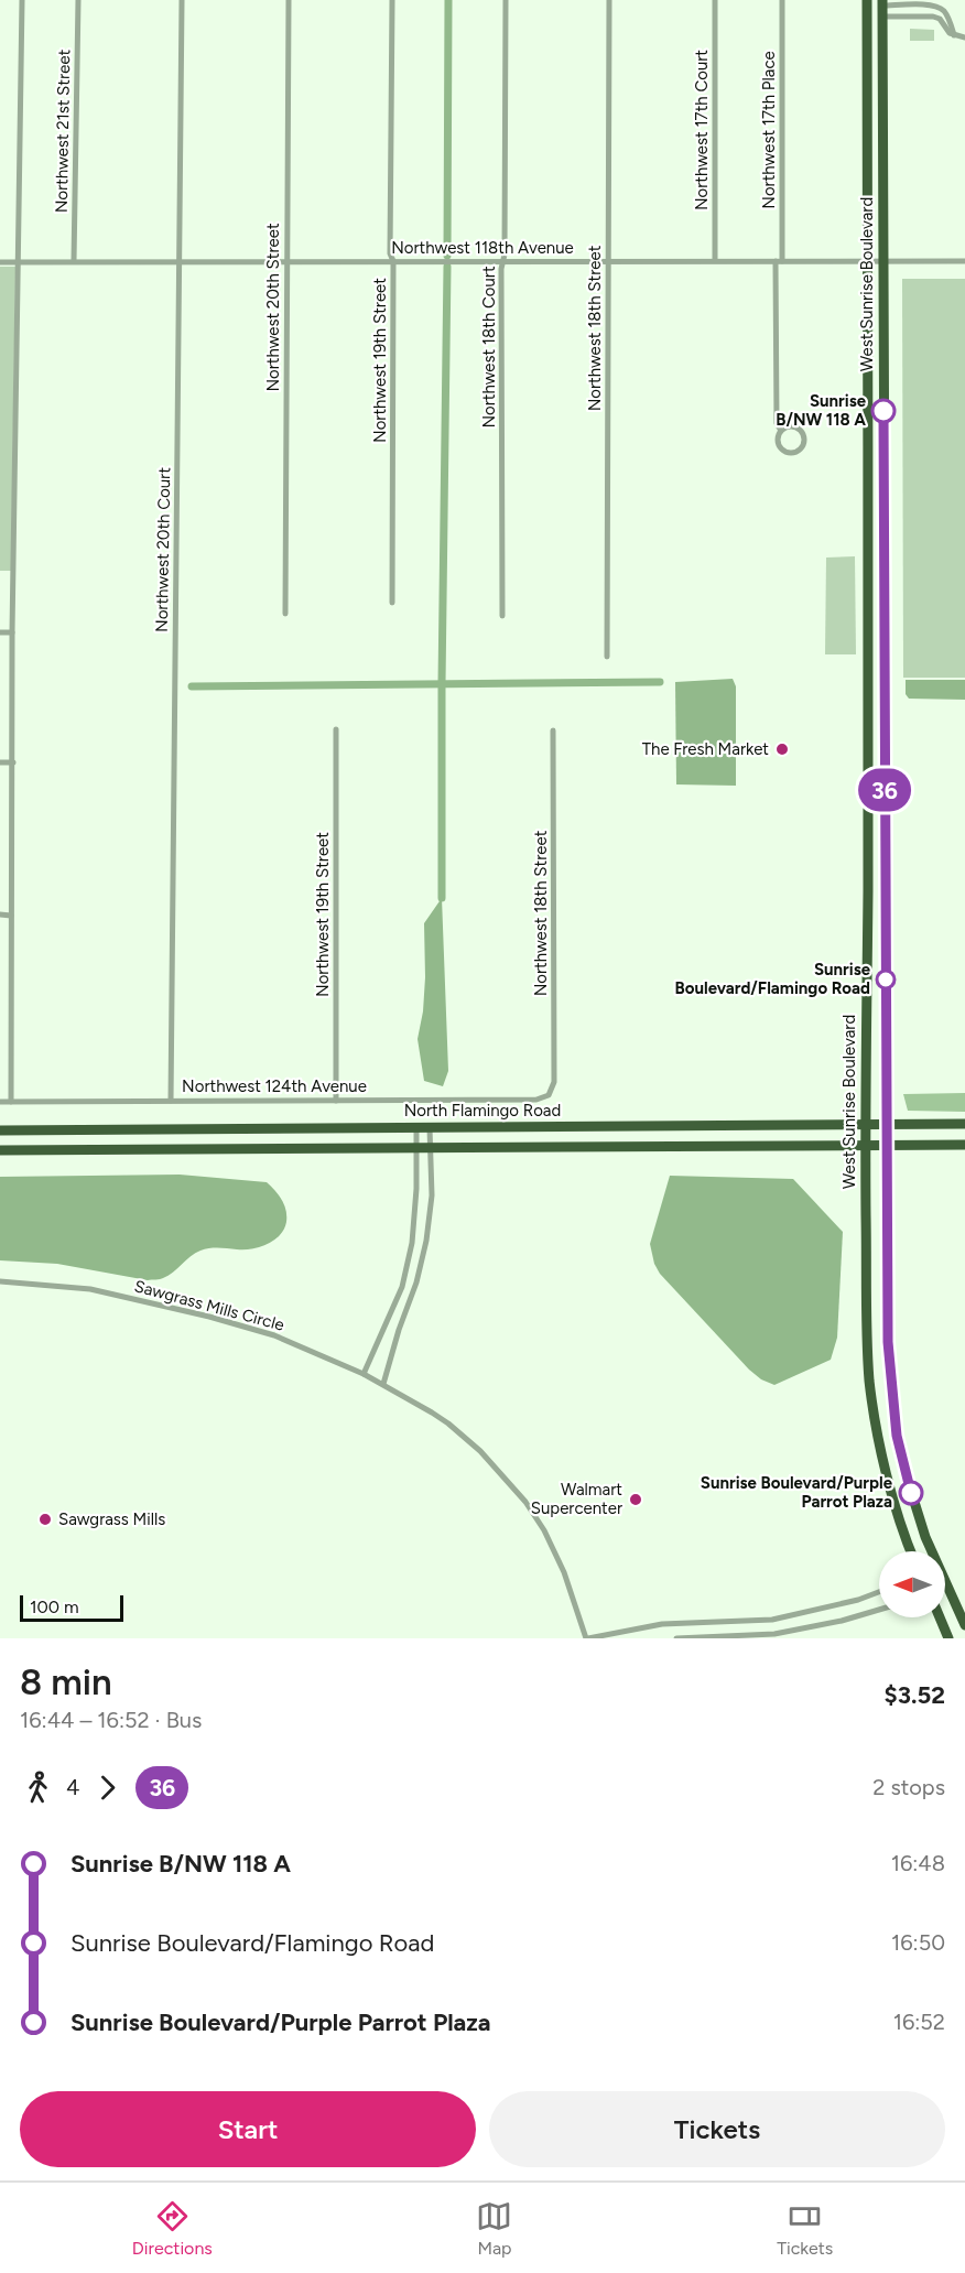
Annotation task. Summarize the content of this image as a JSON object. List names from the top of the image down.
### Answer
{
  "streets": {
    "highway": ["West Sunrise Boulevard", "North Flamingo Road"],
    "street": [
      "Northwest 17th Court",
      "Northwest 17th Place",
      "Northwest 21st Street",
      "Northwest 118th Avenue",
      "Northwest 20th Street",
      "Northwest 18th Street",
      "Northwest 18th Court",
      "Northwest 19th Street",
      "Northwest 20th Court",
      "Northwest 124th Avenue",
      "Sawgrass Mills Circle"
    ]
  },
  "crossings": [
    ["Northwest 17th Court", "Northwest 118th Avenue"],
    ["Northwest 17th Place", "Northwest 118th Avenue"],
    ["Northwest 21st Street", "Northwest 118th Avenue"],
    ["Northwest 118th Avenue", "West Sunrise Boulevard"],
    ["Northwest 118th Avenue", "Northwest 20th Street"],
    ["Northwest 118th Avenue", "Northwest 18th Street"],
    ["Northwest 118th Avenue", "Northwest 18th Court"],
    ["Northwest 118th Avenue", "Northwest 19th Street"],
    ["Northwest 118th Avenue", "Northwest 20th Court"],
    ["West Sunrise Boulevard", "North Flamingo Road"],
    ["Northwest 18th Street", "Northwest 124th Avenue"],
    ["Northwest 19th Street", "Northwest 124th Avenue"],
    ["Northwest 20th Court", "Northwest 124th Avenue"]
  ],
  "places": [
    "Sunrise B/NW 118 A",
    "The Fresh Market",
    "Sunrise Boulevard/Flamingo Road",
    "Sunrise Boulevard/Purple Parrot Plaza",
    "Walmart Supercenter",
    "Sawgrass Mills"
  ],
  "lines": ["bus line 36"],
  "scale_bar": "100 m",
  "north": "left",
  "page": {
    "on_map": "36",
    "scale": "100 m",
    "heading": ["8 min", "16:44 – 16:52 · Bus", "$3.52"],
    "legs": ["4", "36", "2 stops"],
    "list": [
      {
        "name": "Sunrise B/NW 118 A",
        "value": "16:48"
      },
      {
        "name": "Sunrise Boulevard/Flamingo Road",
        "value": "16:50"
      },
      {
        "name": "Sunrise Boulevard/Purple Parrot Plaza",
        "value": "16:52"
      }
    ],
    "buttons": ["Start", "Tickets"],
    "tabs": ["Directions", "Map", "Tickets"]
  }
}
